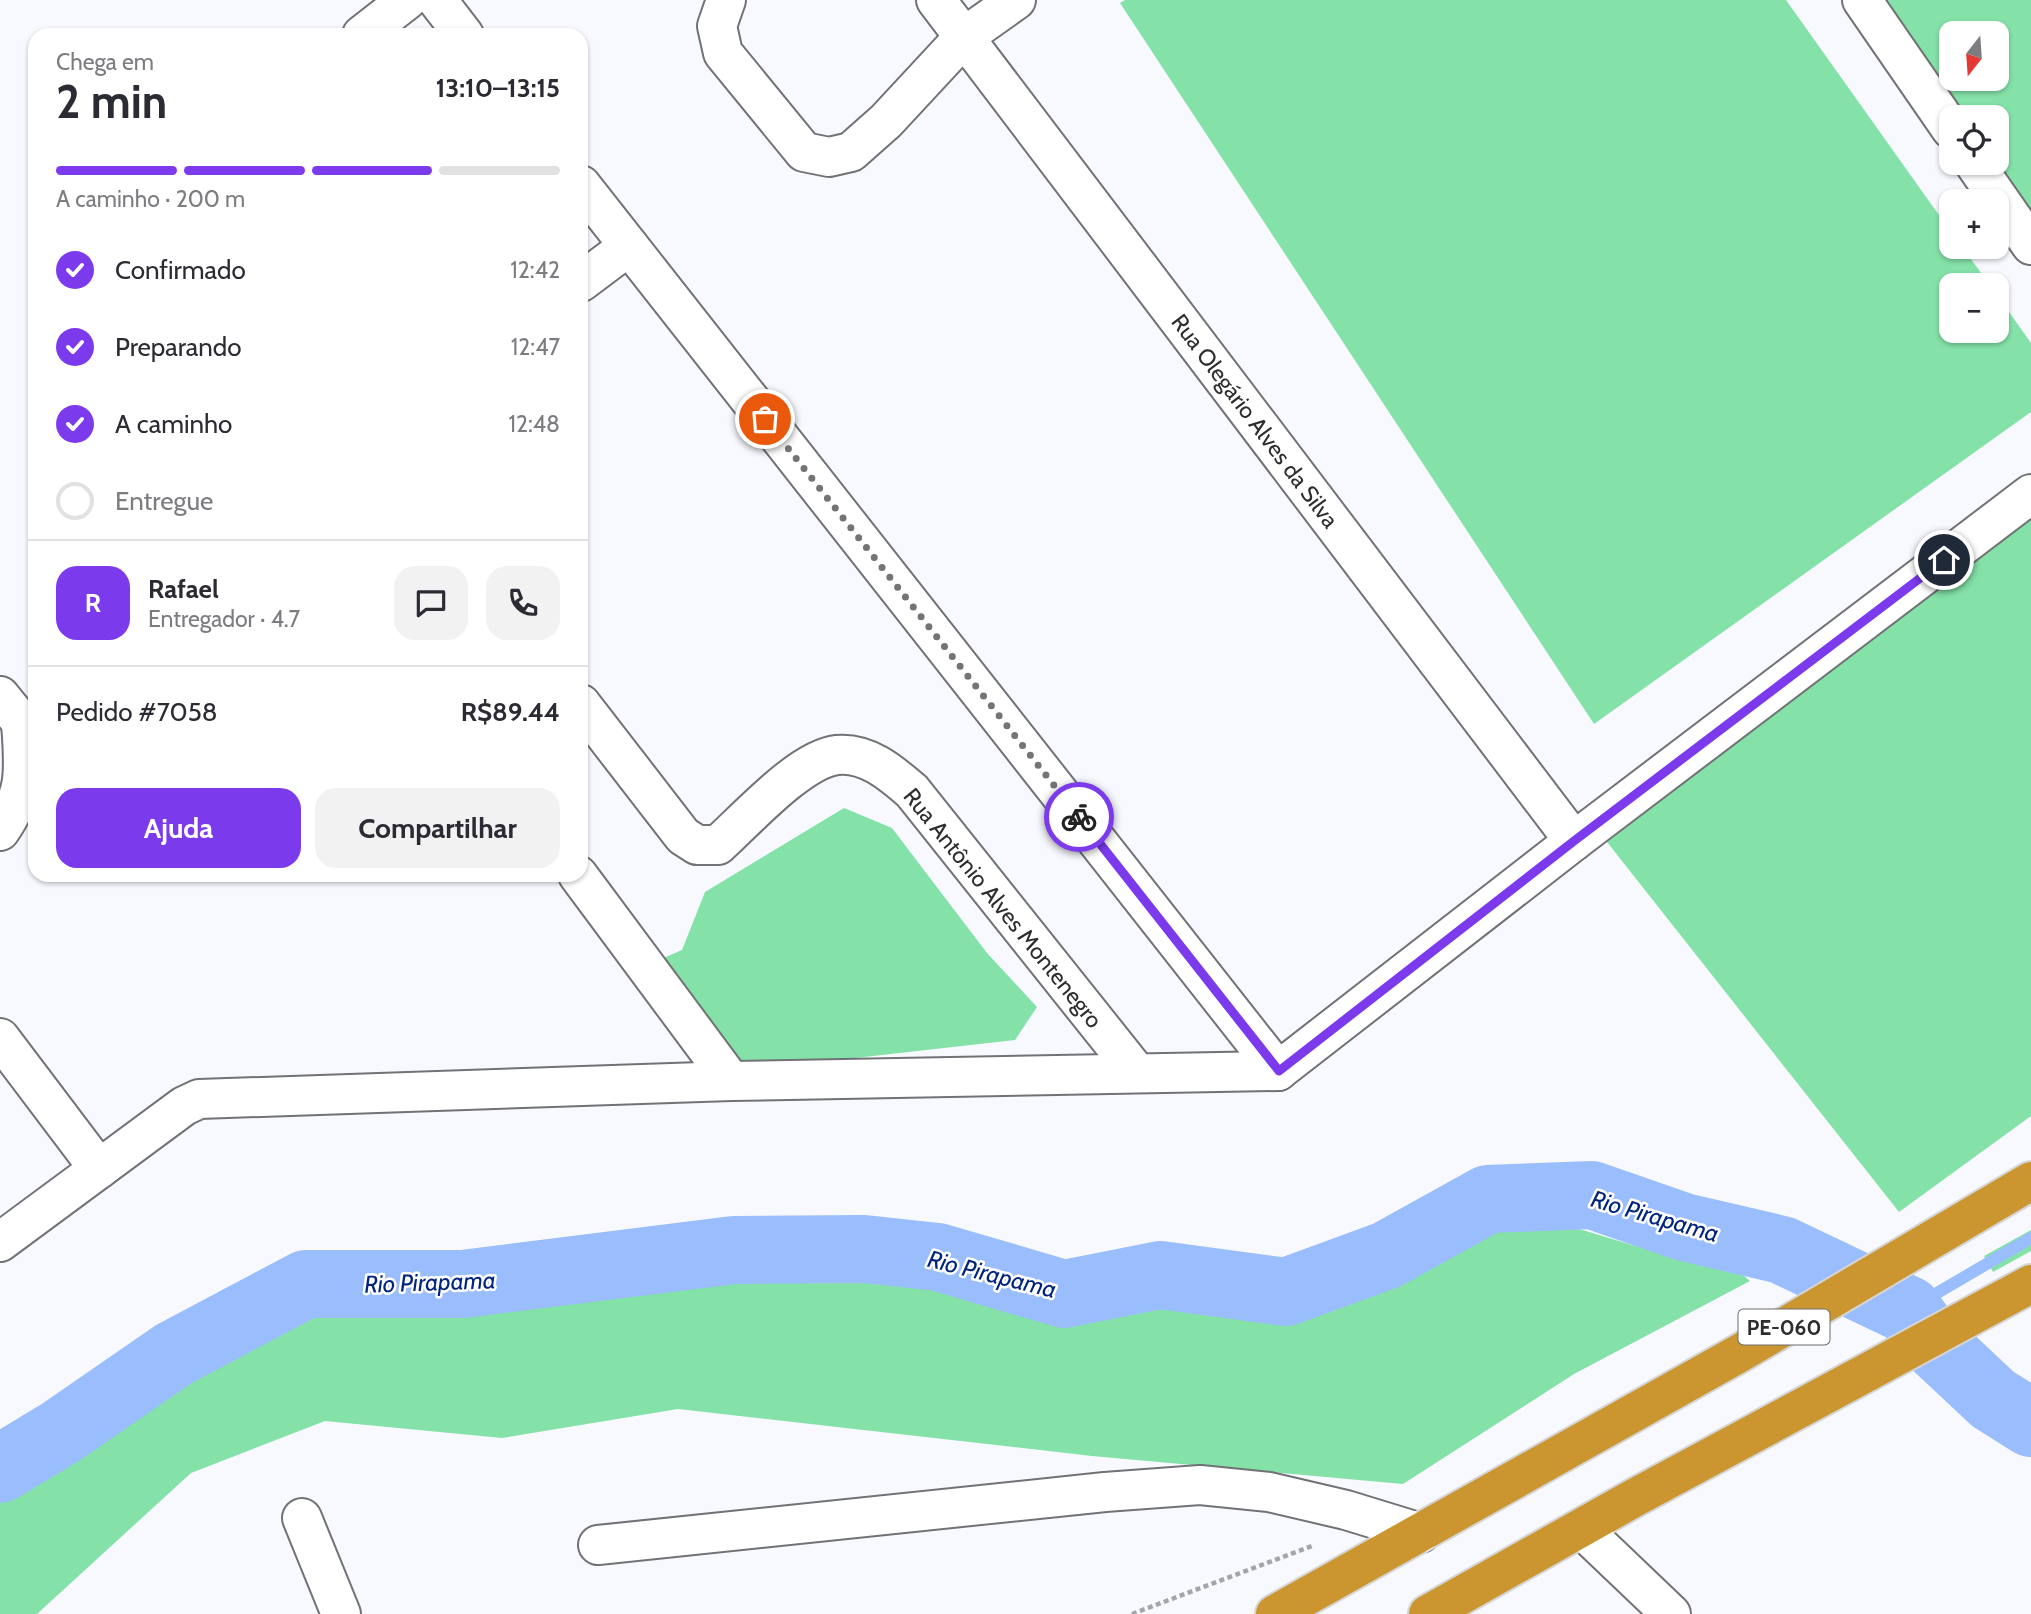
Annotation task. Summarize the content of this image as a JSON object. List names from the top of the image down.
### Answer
{
  "streets": {
    "highway": ["PE-060"],
    "street": ["Rua Olegário Alves da Silva", "Rua Antônio Alves Montenegro"]
  },
  "water": ["Rio Pirapama"],
  "north": "bottom",
  "page": {
    "map_buttons": ["+", "−"],
    "heading": ["2 min", "Chega em", "13:10–13:15"],
    "panel": [
      "Rafael",
      "Entregador · 4.7",
      "Pedido #7058",
      "R$89.44"
    ],
    "bar": "A caminho · 200 m",
    "list": [
      ["Confirmado", "12:42"],
      ["Preparando", "12:47"],
      ["A caminho", "12:48"],
      "Entregue"
    ],
    "round": "R",
    "buttons": ["Ajuda", "Compartilhar"]
  }
}
